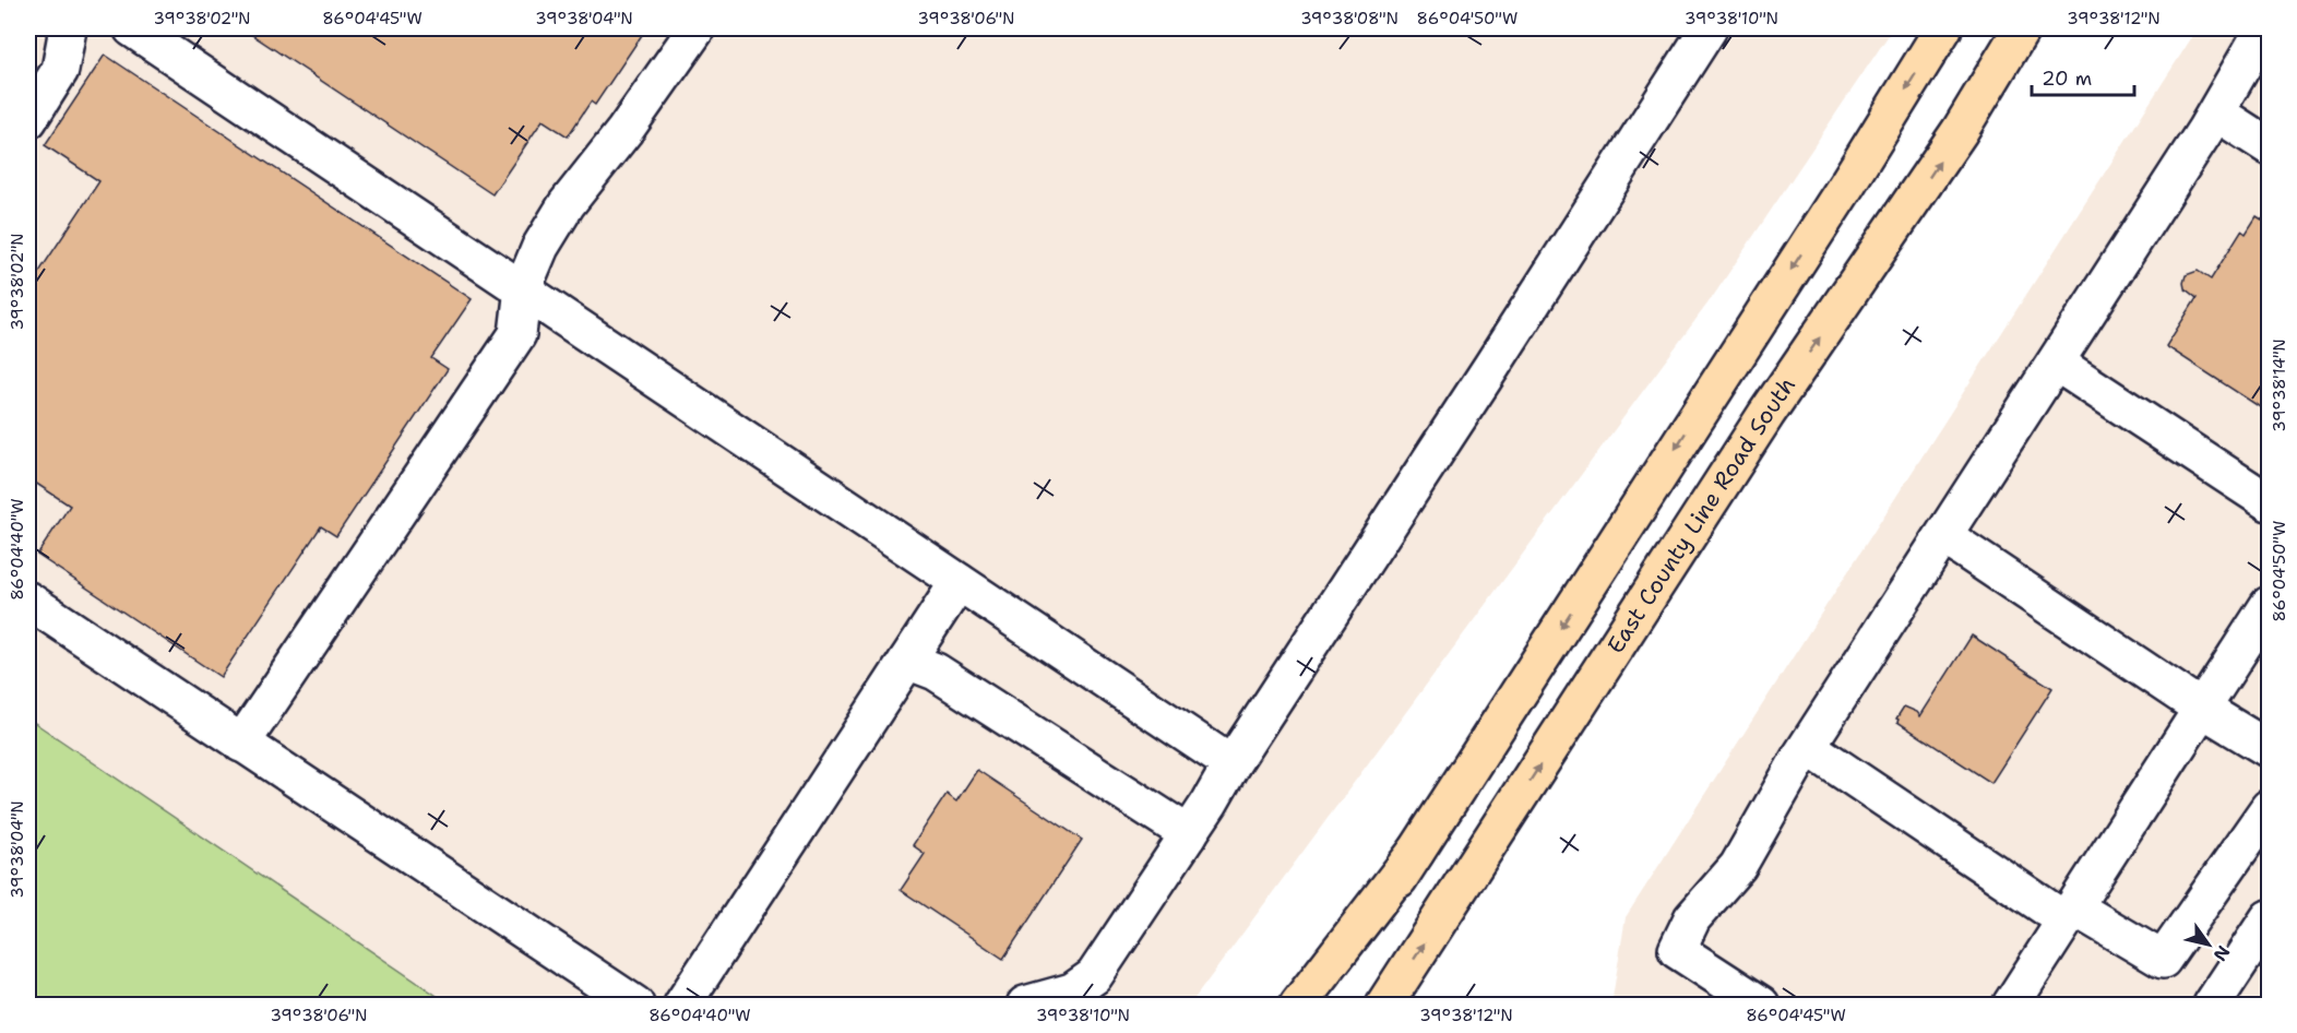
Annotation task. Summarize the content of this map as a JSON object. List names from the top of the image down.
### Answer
{
  "streets": {
    "main road": ["East County Line Road South"]
  },
  "scale_bar": "20 m",
  "north": "bottom right",
  "coordinates": [
    "39°38'02\"N",
    "86°04'45\"W",
    "39°38'04\"N",
    "39°38'06\"N",
    "39°38'08\"N",
    "86°04'50\"W",
    "39°38'10\"N",
    "39°38'12\"N",
    "39°38'14\"N",
    "86°04'40\"W"
  ]
}
